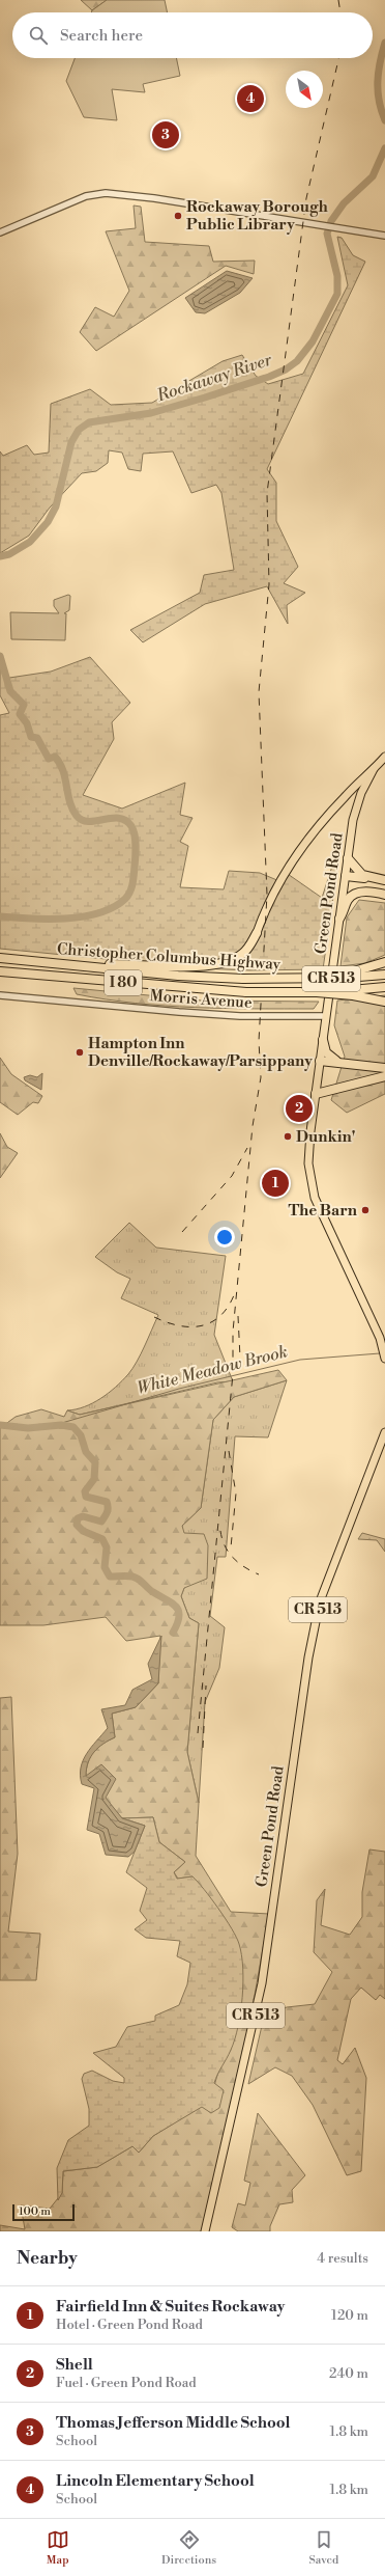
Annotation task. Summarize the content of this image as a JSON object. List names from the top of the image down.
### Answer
{
  "streets": {
    "highway": ["Christopher Columbus Highway", "I 80"],
    "main road": ["Green Pond Road", "CR 513"],
    "street": ["Morris Avenue"]
  },
  "crossings": [
    ["Green Pond Road", "CR 513"],
    ["Green Pond Road", "Morris Avenue"]
  ],
  "water": ["Rockaway River", "White Meadow Brook"],
  "places": [
    "Rockaway Borough Public Library",
    "Hampton Inn Denville/Rockaway/Parsippany",
    "Dunkin'",
    "The Barn"
  ],
  "scale_bar": "100 m",
  "north": "bottom right",
  "page": {
    "search": "Search here",
    "pins": [
      "4",
      "3",
      "2",
      "1"
    ],
    "scale": "100 m",
    "heading": ["Nearby", "4 results"],
    "list": [
      {
        "mark": "1",
        "name": "Fairfield Inn & Suites Rockaway",
        "note": "Hotel · Green Pond Road",
        "value": "120 m"
      },
      {
        "mark": "2",
        "name": "Shell",
        "note": "Fuel · Green Pond Road",
        "value": "240 m"
      },
      {
        "mark": "3",
        "name": "Thomas Jefferson Middle School",
        "note": "School",
        "value": "1.8 km"
      },
      {
        "mark": "4",
        "name": "Lincoln Elementary School",
        "note": "School",
        "value": "1.8 km"
      }
    ],
    "nav": ["Map", "Directions", "Saved"]
  }
}
